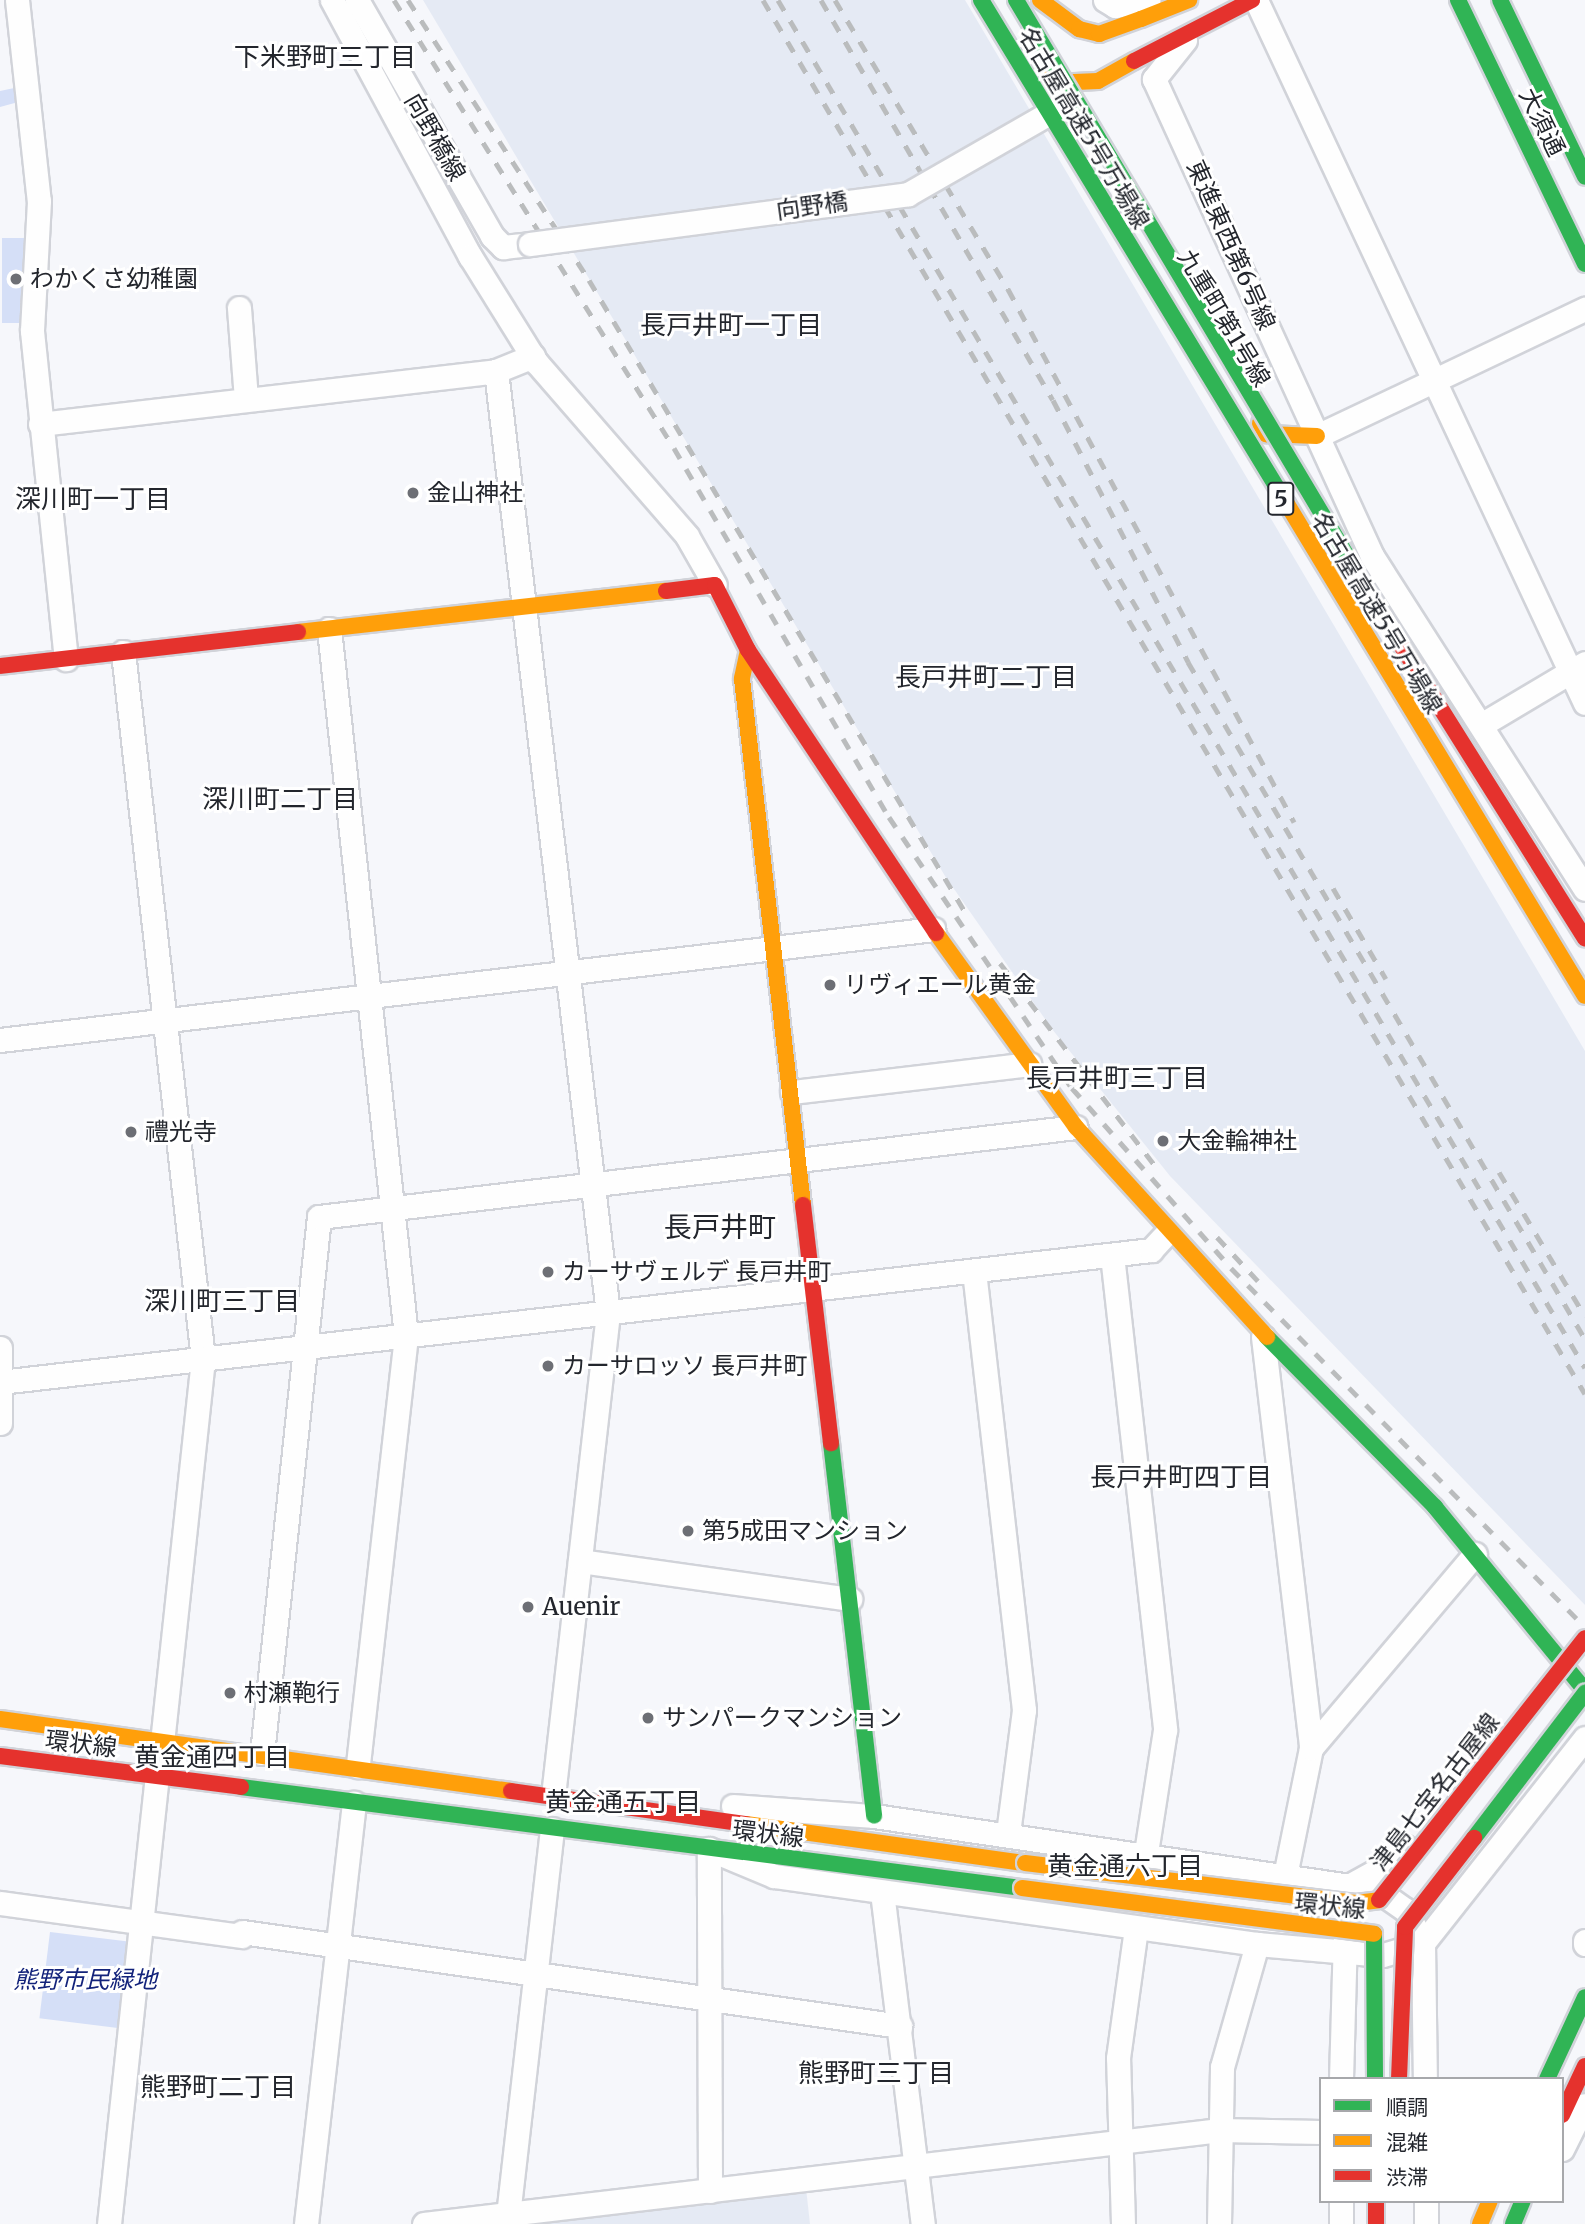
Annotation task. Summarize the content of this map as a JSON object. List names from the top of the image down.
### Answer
{
  "streets": {
    "main road": [
      "大須通",
      "名古屋高速5号万場線",
      "九重町第1号線",
      "5",
      "環状線",
      "津島七宝名古屋線"
    ],
    "street": ["向野橋線", "向野橋", "東進東西第6号線"]
  },
  "crossings": [
    ["向野橋線", "向野橋"],
    ["向野橋", "九重町第1号線"],
    ["東進東西第6号線", "九重町第1号線"],
    ["環状線", "津島七宝名古屋線"]
  ],
  "districts": [
    "下米野町三丁目",
    "長戸井町一丁目",
    "深川町一丁目",
    "長戸井町二丁目",
    "深川町二丁目",
    "長戸井町三丁目",
    "長戸井町",
    "深川町三丁目",
    "長戸井町四丁目",
    "黄金通四丁目",
    "黄金通五丁目",
    "黄金通六丁目",
    "熊野町三丁目",
    "熊野町二丁目"
  ],
  "parks": ["熊野市民緑地"],
  "places": [
    "わかくさ幼稚園",
    "金山神社",
    "リヴィエール黄金",
    "禮光寺",
    "大金輪神社",
    "カーサヴェルデ 長戸井町",
    "カーサロッソ 長戸井町",
    "第5成田マンション",
    "Auenir",
    "村瀬鞄行",
    "サンパークマンション"
  ],
  "legend": ["順調", "混雑", "渋滞"]
}
